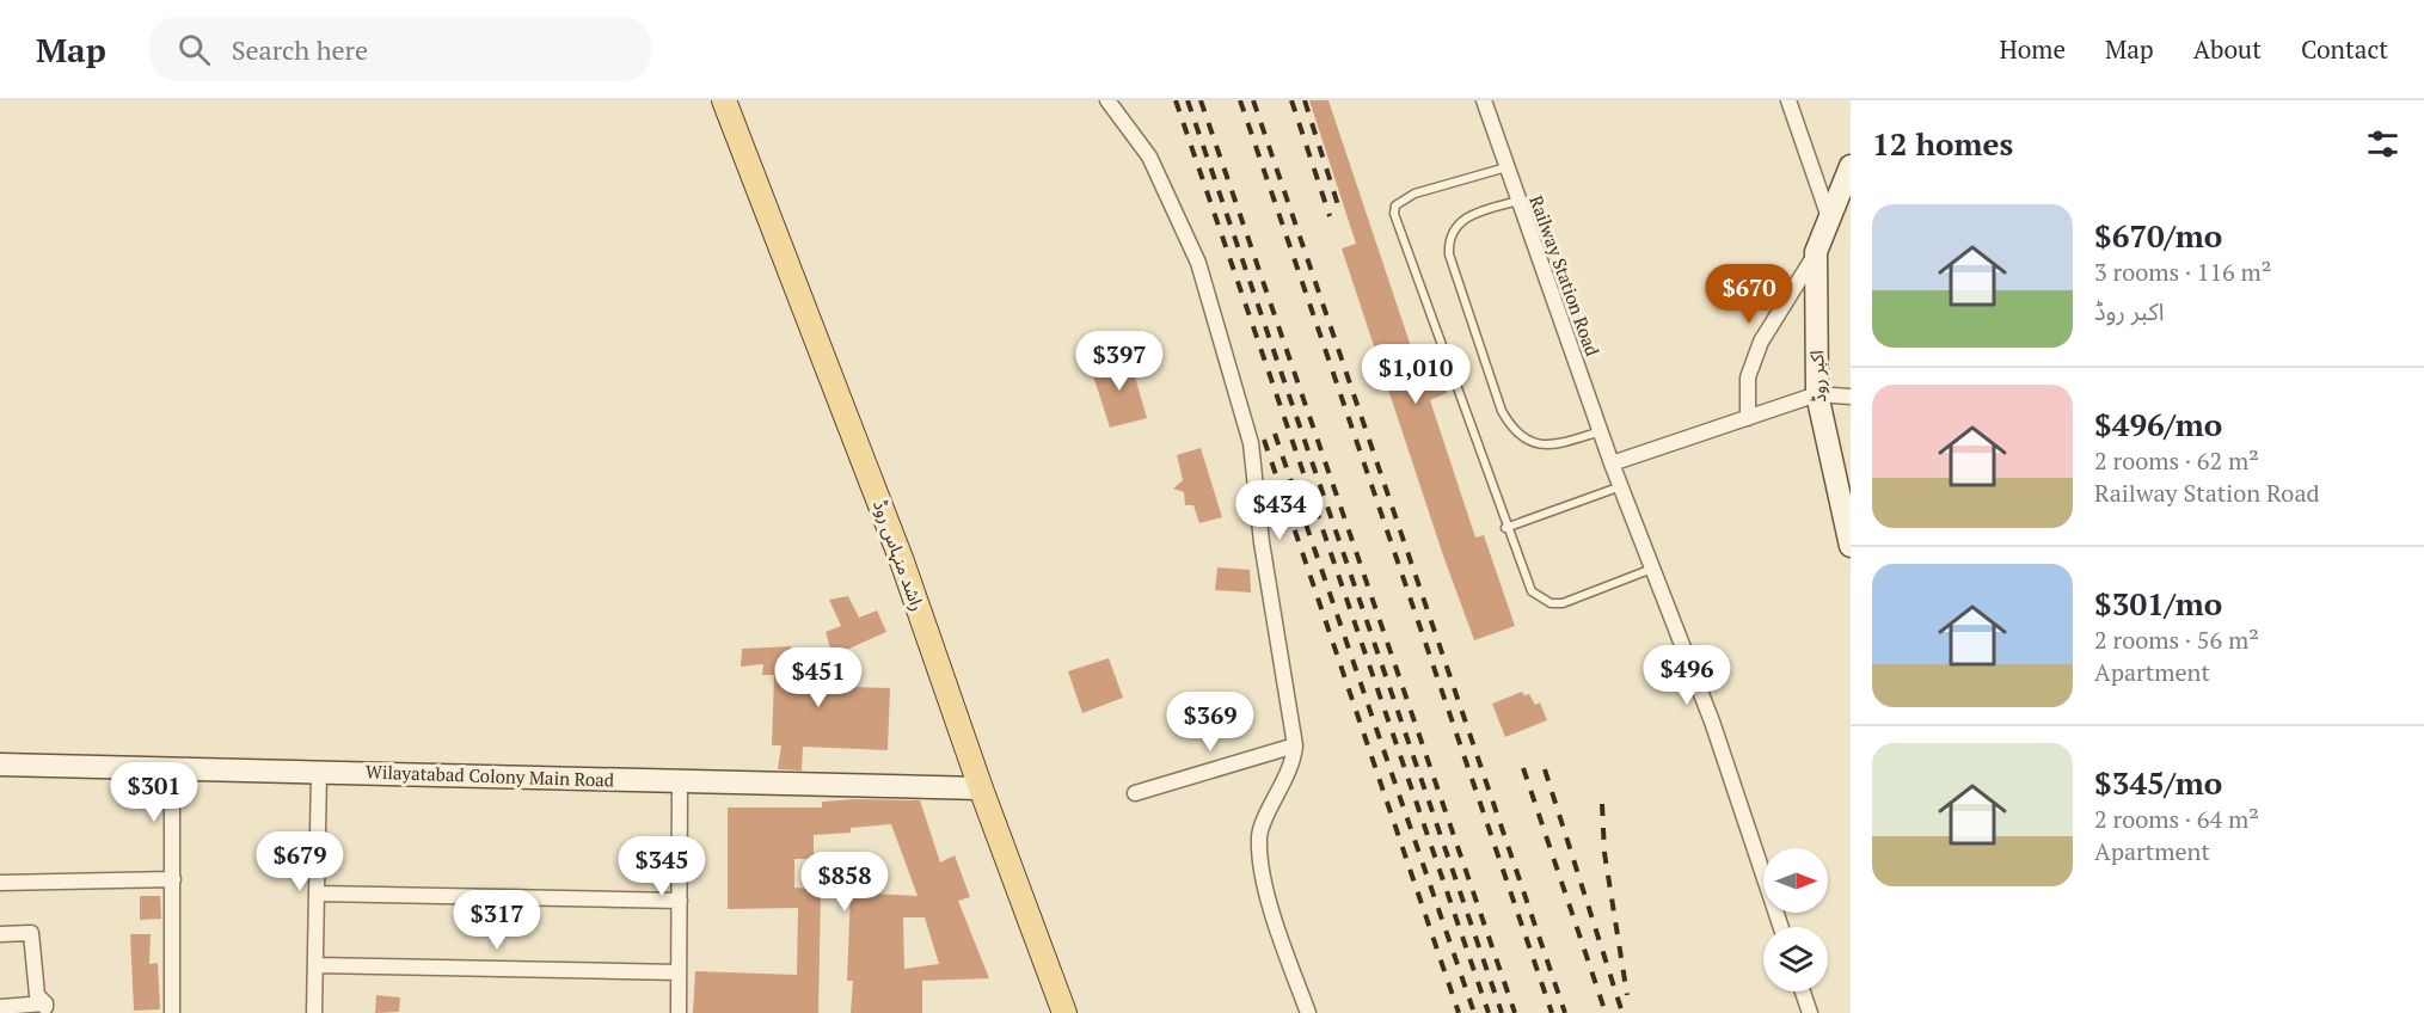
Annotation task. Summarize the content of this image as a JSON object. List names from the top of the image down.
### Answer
{
  "streets": {
    "main road": ["راشد منہاس روڈ"],
    "street": ["Railway Station Road", "اکبر روڈ", "Wilayatabad Colony Main Road"]
  },
  "crossings": [
    ["راشد منہاس روڈ", "Wilayatabad Colony Main Road"]
  ],
  "north": "right",
  "page": {
    "header": "Map",
    "search": "Search here",
    "nav": [
      "Home",
      "Map",
      "About",
      "Contact"
    ],
    "heading": "12 homes",
    "list": [
      {
        "name": "$670/mo",
        "note": "3 rooms · 116 m² · اکبر روڈ"
      },
      {
        "name": "$496/mo",
        "note": "2 rooms · 62 m² · Railway Station Road"
      },
      {
        "name": "$301/mo",
        "note": "2 rooms · 56 m² · Apartment"
      },
      {
        "name": "$345/mo",
        "note": "2 rooms · 64 m² · Apartment"
      }
    ],
    "price": [
      "$670",
      "$397",
      "$1,010",
      "$434",
      "$496",
      "$451",
      "$369",
      "$301",
      "$679",
      "$345",
      "$858",
      "$317"
    ]
  }
}
